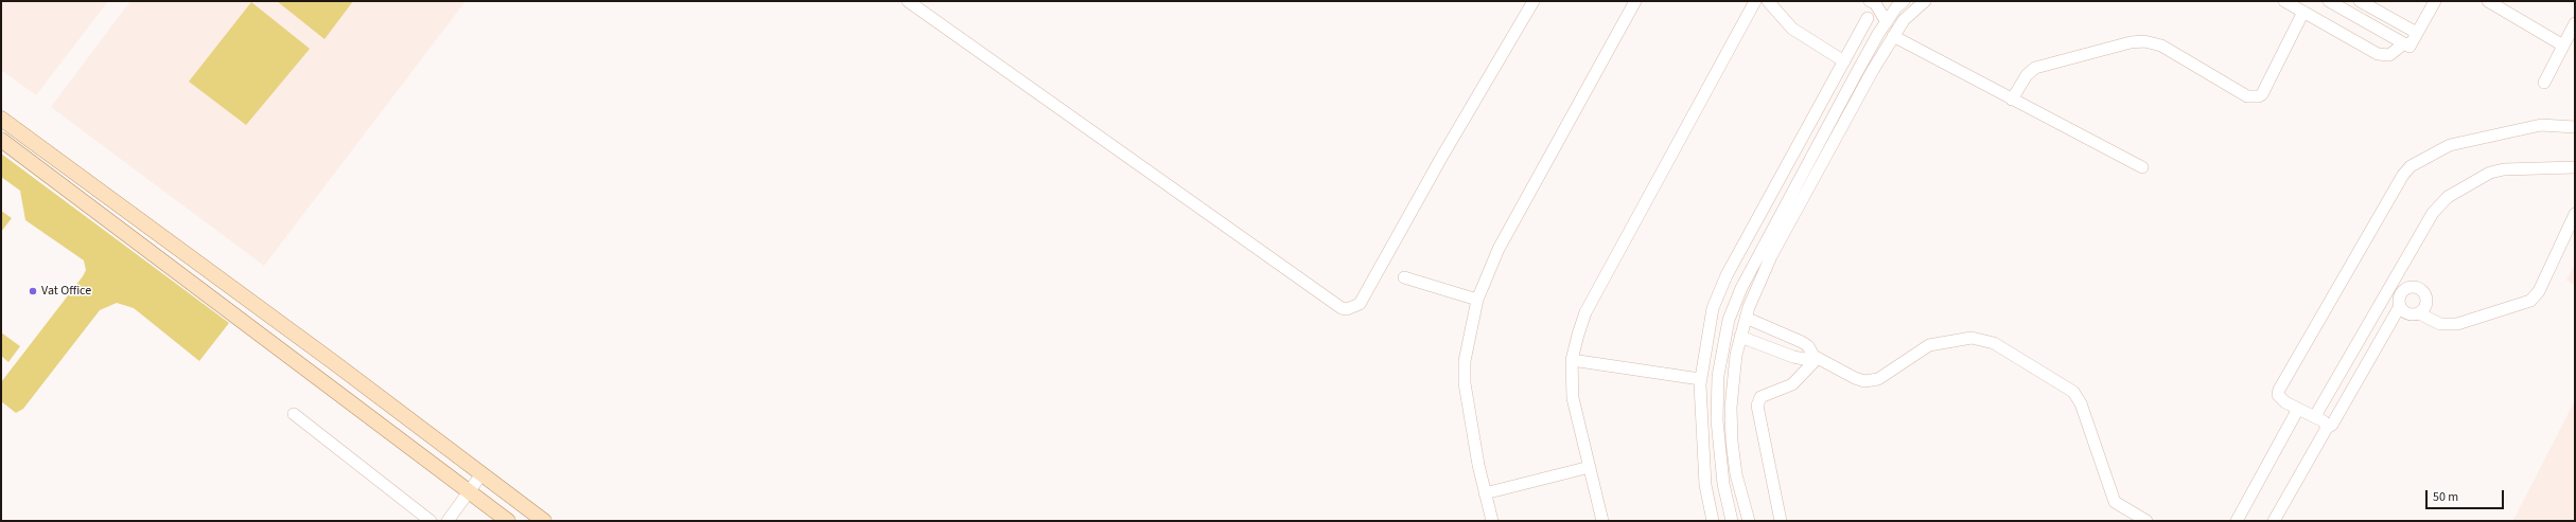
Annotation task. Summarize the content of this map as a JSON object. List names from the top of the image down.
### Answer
{
  "places": ["Vat Office"],
  "scale_bar": "50 m"
}
